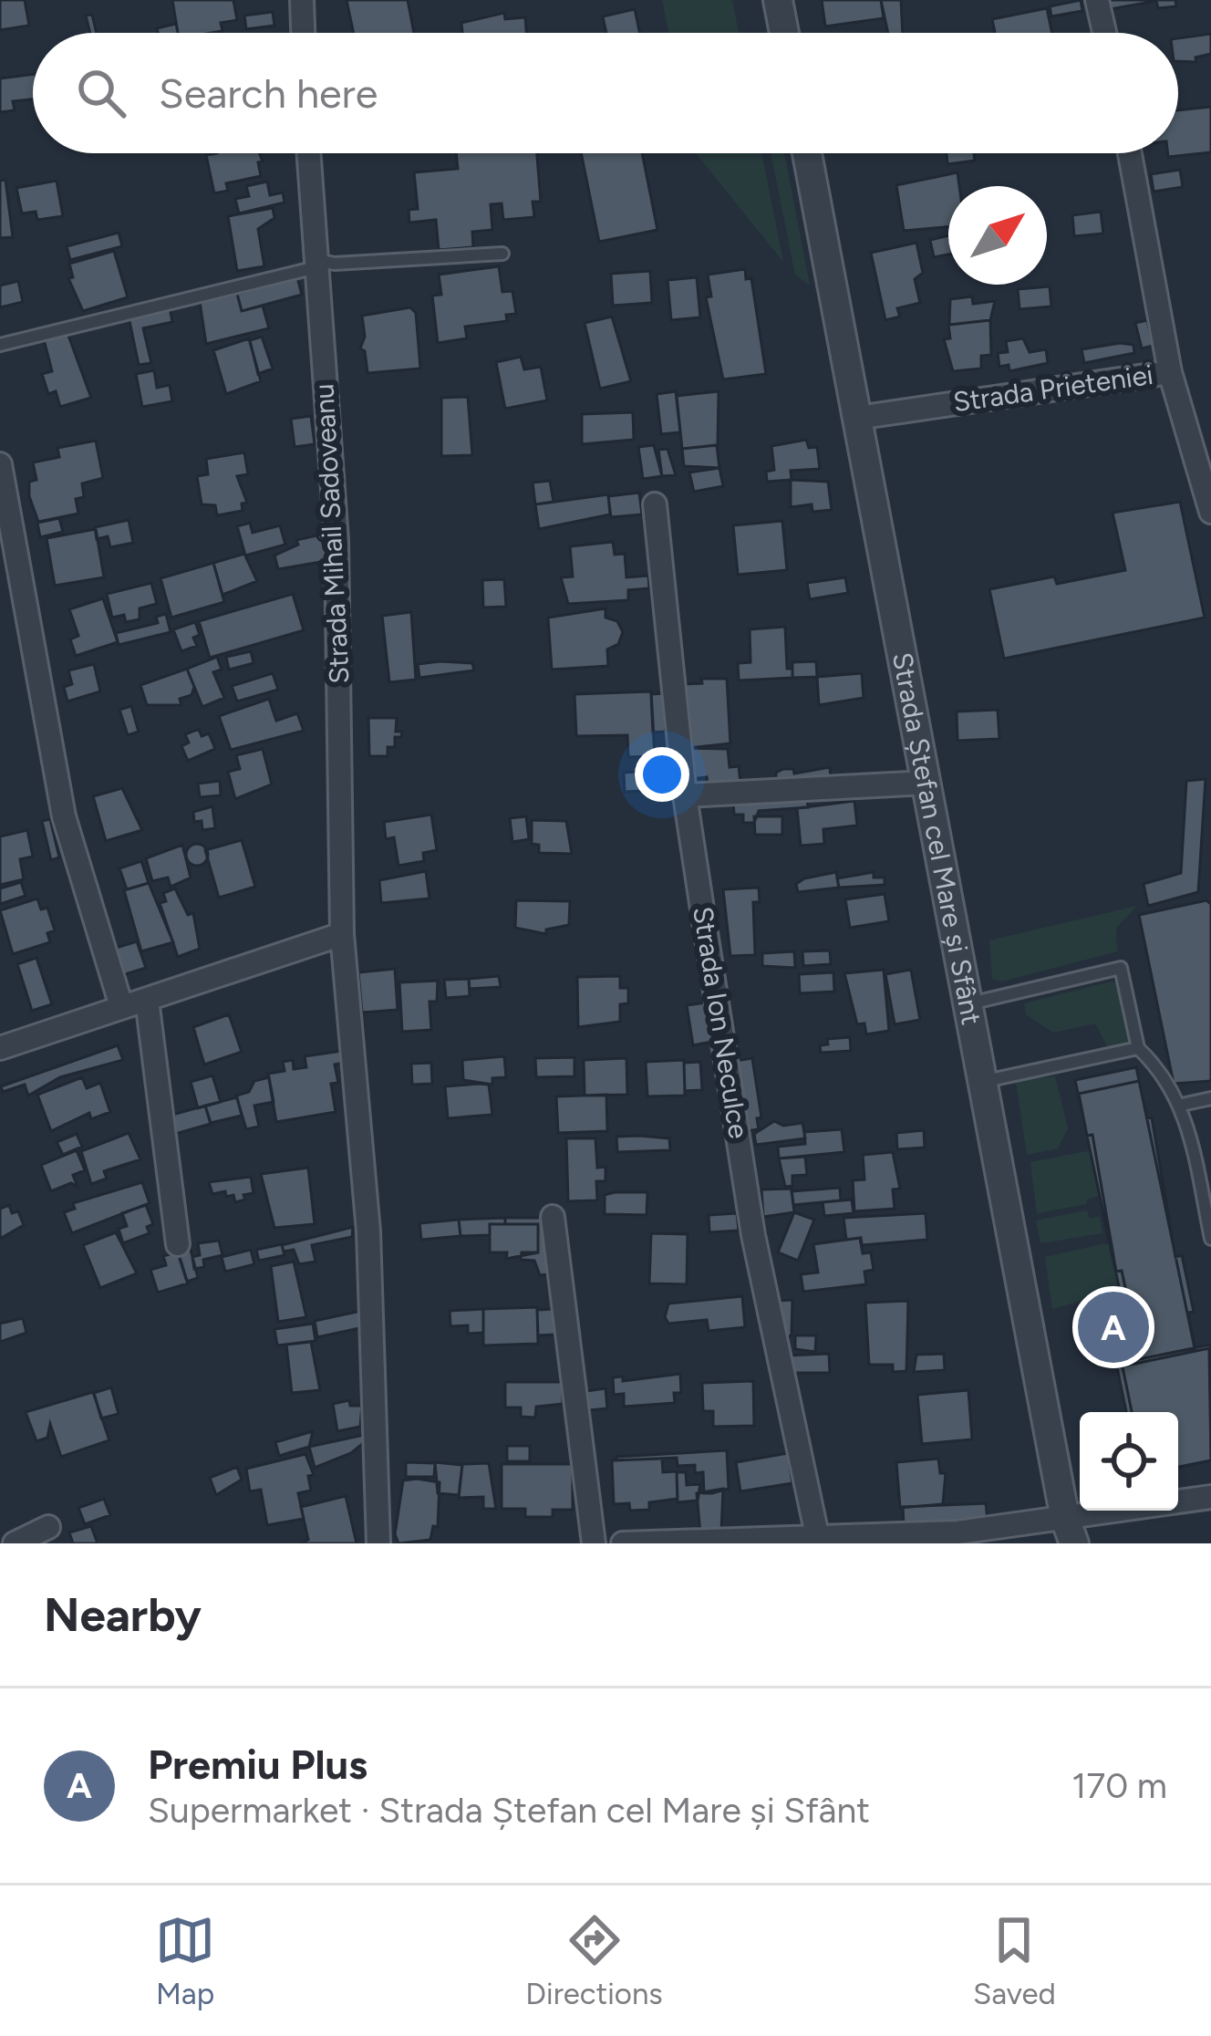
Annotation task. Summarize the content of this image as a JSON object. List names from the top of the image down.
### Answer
{
  "streets": {
    "street": [
      "Strada Prieteniei",
      "Strada Mihail Sadoveanu",
      "Strada Ștefan cel Mare și Sfânt",
      "Strada Ion Neculce"
    ]
  },
  "crossings": [
    ["Strada Prieteniei", "Strada Ștefan cel Mare și Sfânt"]
  ],
  "north": "top right",
  "page": {
    "search": "Search here",
    "pins": "A",
    "heading": "Nearby",
    "list": [
      {
        "mark": "A",
        "name": "Premiu Plus",
        "note": "Supermarket · Strada Ștefan cel Mare și Sfânt",
        "value": "170 m"
      }
    ],
    "nav": ["Map", "Directions", "Saved"]
  }
}
